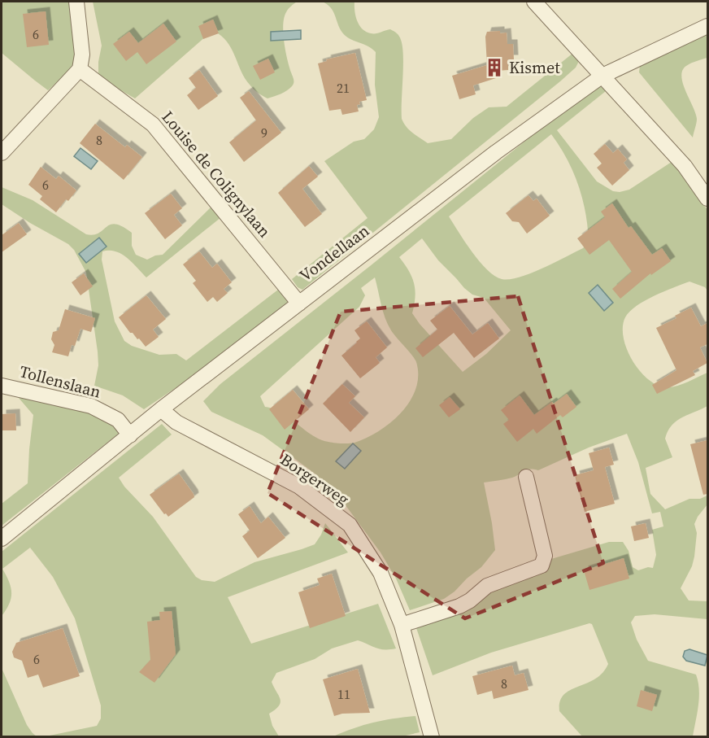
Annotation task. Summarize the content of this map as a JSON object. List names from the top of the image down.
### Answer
{
  "streets": {
    "street": [
      "Louise de Colignylaan",
      "Vondellaan",
      "Tollenslaan",
      "Borgerweg"
    ]
  },
  "crossings": [
    ["Louise de Colignylaan", "Vondellaan"],
    ["Vondellaan", "Tollenslaan"],
    ["Vondellaan", "Borgerweg"]
  ],
  "places": {
    "building": ["Kismet"]
  },
  "house_numbers": [
    "6",
    "21",
    "9",
    "8",
    "6",
    "6",
    "8",
    "11"
  ]
}
